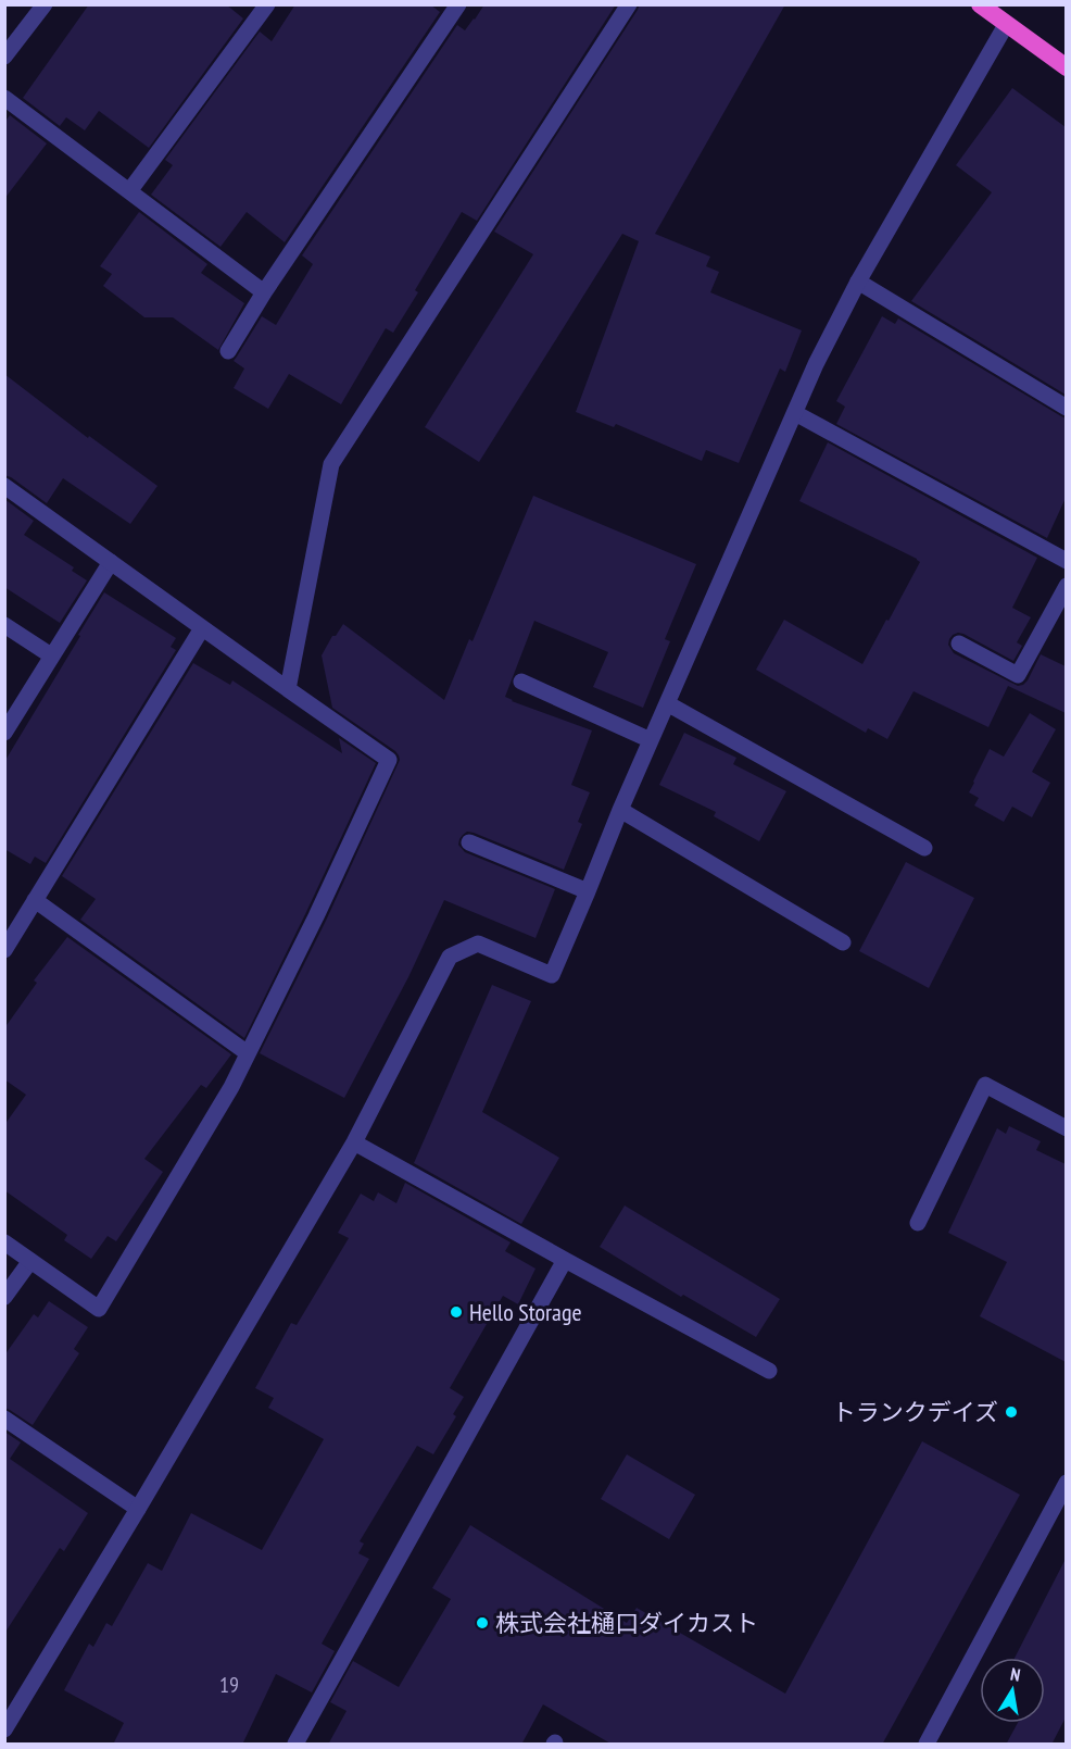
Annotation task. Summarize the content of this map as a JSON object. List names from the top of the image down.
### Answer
{
  "places": ["Hello Storage", "トランクデイズ", "株式会社樋口ダイカスト"],
  "house_numbers": ["19"],
  "north": "top"
}
